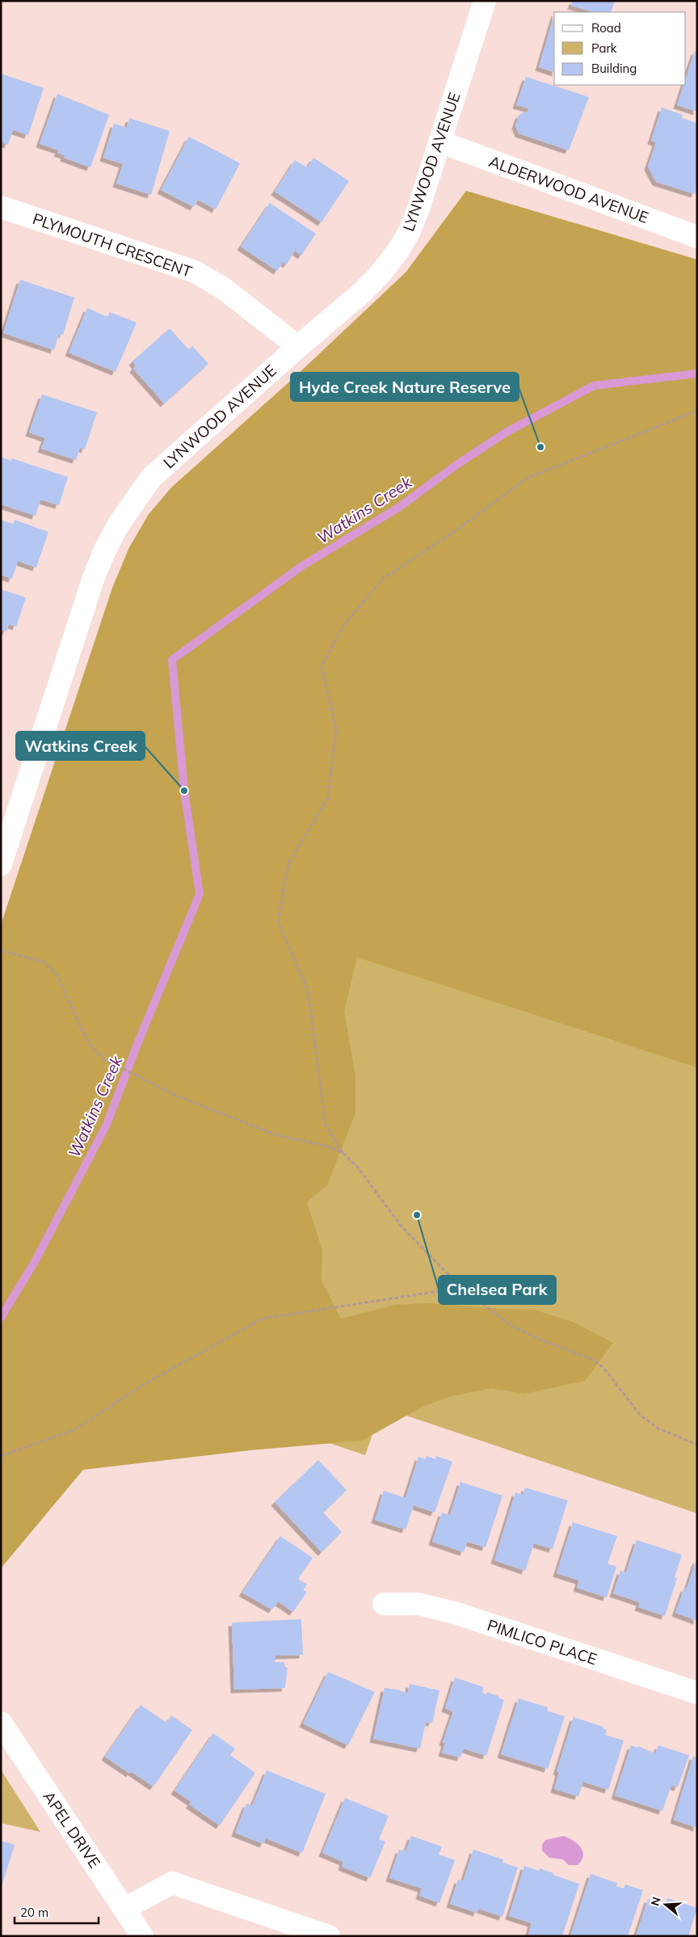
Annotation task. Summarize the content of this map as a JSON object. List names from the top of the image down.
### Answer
{
  "streets": {
    "street": [
      "LYNWOOD AVENUE",
      "ALDERWOOD AVENUE",
      "PLYMOUTH CRESCENT",
      "PIMLICO PLACE",
      "APEL DRIVE"
    ]
  },
  "crossings": [
    ["LYNWOOD AVENUE", "ALDERWOOD AVENUE"],
    ["LYNWOOD AVENUE", "PLYMOUTH CRESCENT"]
  ],
  "water": ["Watkins Creek"],
  "places": ["Hyde Creek Nature Reserve", "Watkins Creek", "Chelsea Park"],
  "legend": ["Road", "Park", "Building"],
  "scale_bar": "20 m",
  "north": "left"
}
